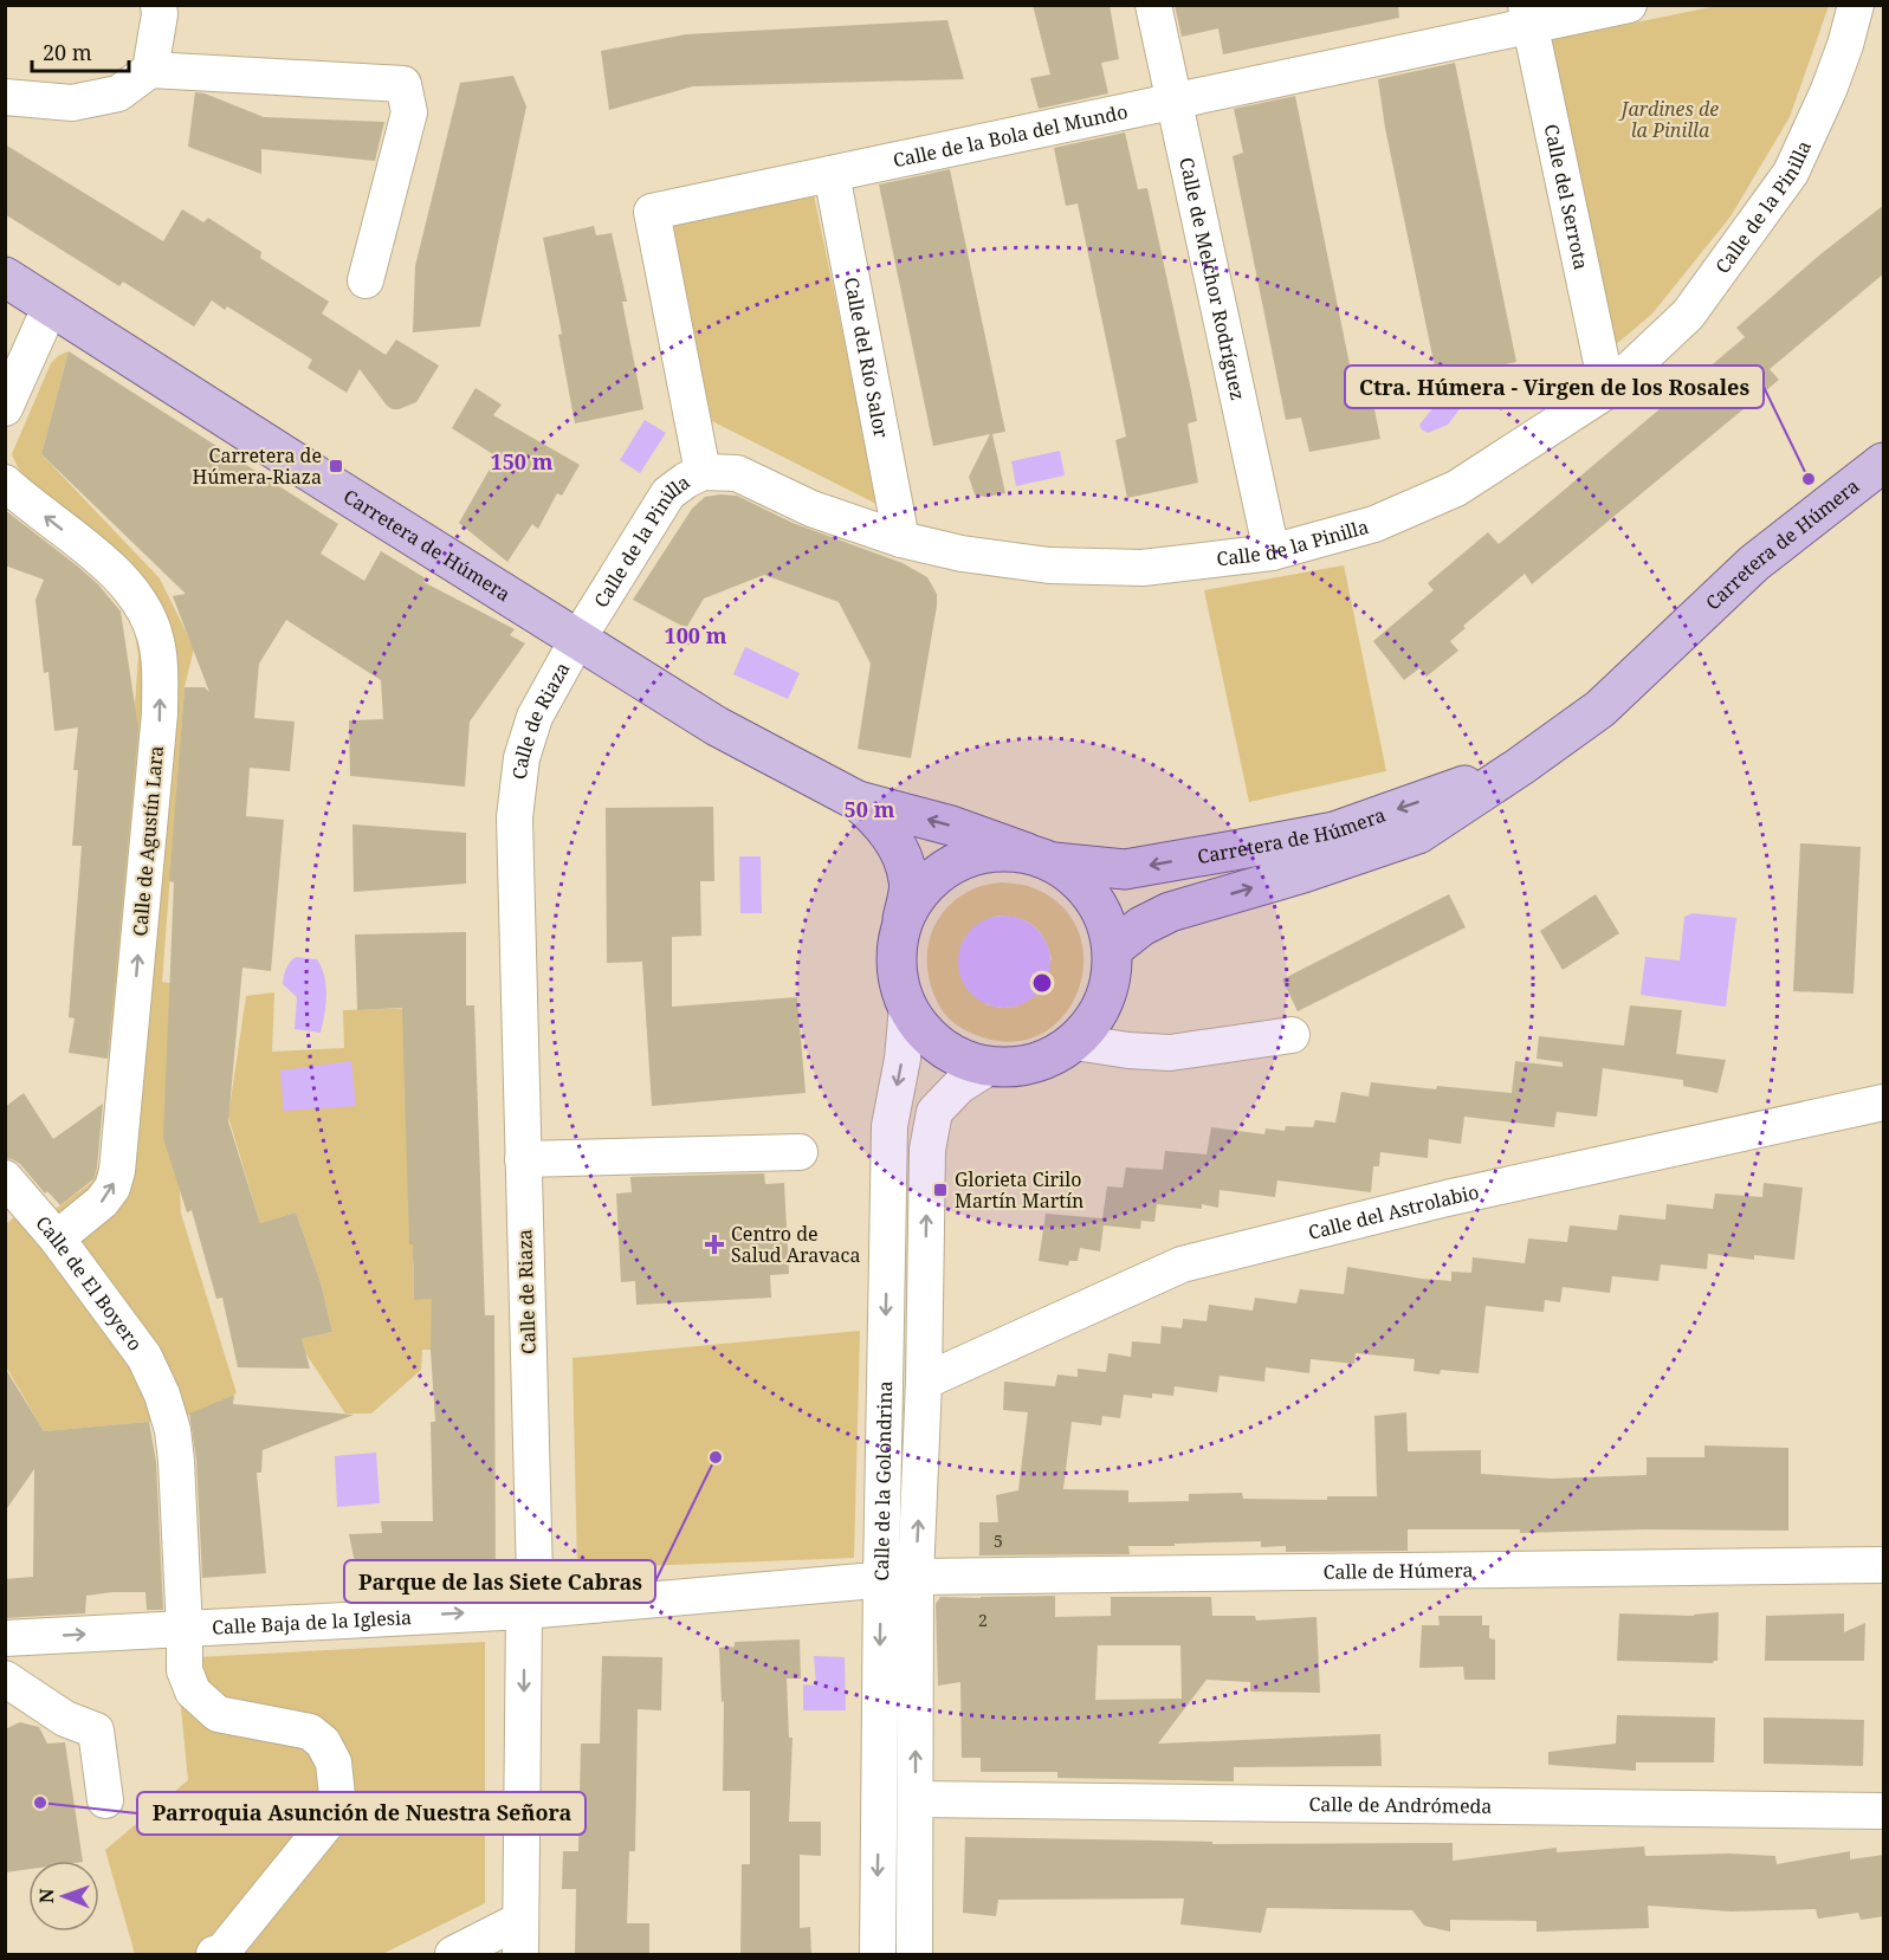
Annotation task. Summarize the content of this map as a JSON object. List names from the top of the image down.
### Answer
{
  "streets": {
    "main road": ["Carretera de Húmera"],
    "street": [
      "Calle de la Bola del Mundo",
      "Calle del Serrota",
      "Calle de la Pinilla",
      "Calle de Melchor Rodríguez",
      "Calle del Río Salor",
      "Calle de Riaza",
      "Calle de Agustín Lara",
      "Calle del Astrolabio",
      "Calle de El Boyero",
      "Calle de la Golondrina",
      "Calle de Húmera",
      "Calle Baja de la Iglesia",
      "Calle de Andrómeda"
    ]
  },
  "crossings": [
    ["Calle de la Bola del Mundo", "Calle del Serrota"],
    ["Calle de la Bola del Mundo", "Calle de la Pinilla"],
    ["Calle de la Bola del Mundo", "Calle de Melchor Rodríguez"],
    ["Calle de la Bola del Mundo", "Calle del Río Salor"],
    ["Calle del Serrota", "Calle de la Pinilla"],
    ["Calle de la Pinilla", "Calle de Melchor Rodríguez"],
    ["Calle de la Pinilla", "Calle del Río Salor"],
    ["Calle de la Pinilla", "Carretera de Húmera"],
    ["Calle de la Pinilla", "Calle de Riaza"],
    ["Carretera de Húmera", "Calle de Riaza"],
    ["Carretera de Húmera", "Calle de la Golondrina"],
    ["Calle de Riaza", "Calle Baja de la Iglesia"],
    ["Calle de Agustín Lara", "Calle de El Boyero"],
    ["Calle del Astrolabio", "Calle de la Golondrina"],
    ["Calle de El Boyero", "Calle Baja de la Iglesia"],
    ["Calle de la Golondrina", "Calle de Húmera"],
    ["Calle de la Golondrina", "Calle Baja de la Iglesia"],
    ["Calle de la Golondrina", "Calle de Andrómeda"],
    ["Calle de Húmera", "Calle Baja de la Iglesia"]
  ],
  "one_way": ["Calle de Agustín Lara", "Calle Baja de la Iglesia"],
  "parks": ["Jardines de la Pinilla"],
  "places": {
    "transit": ["Carretera de Húmera-Riaza", "Glorieta Cirilo Martín Martín"],
    "other": ["Ctra. Húmera - Virgen de los Rosales", "Parque de las Siete Cabras", "Parroquia Asunción de Nuestra Señora"],
    "health": ["Centro de Salud Aravaca"]
  },
  "house_numbers": ["5", "2"],
  "scale_bar": "20 m",
  "north": "left",
  "rings": ["150 m", "100 m", "50 m"]
}
